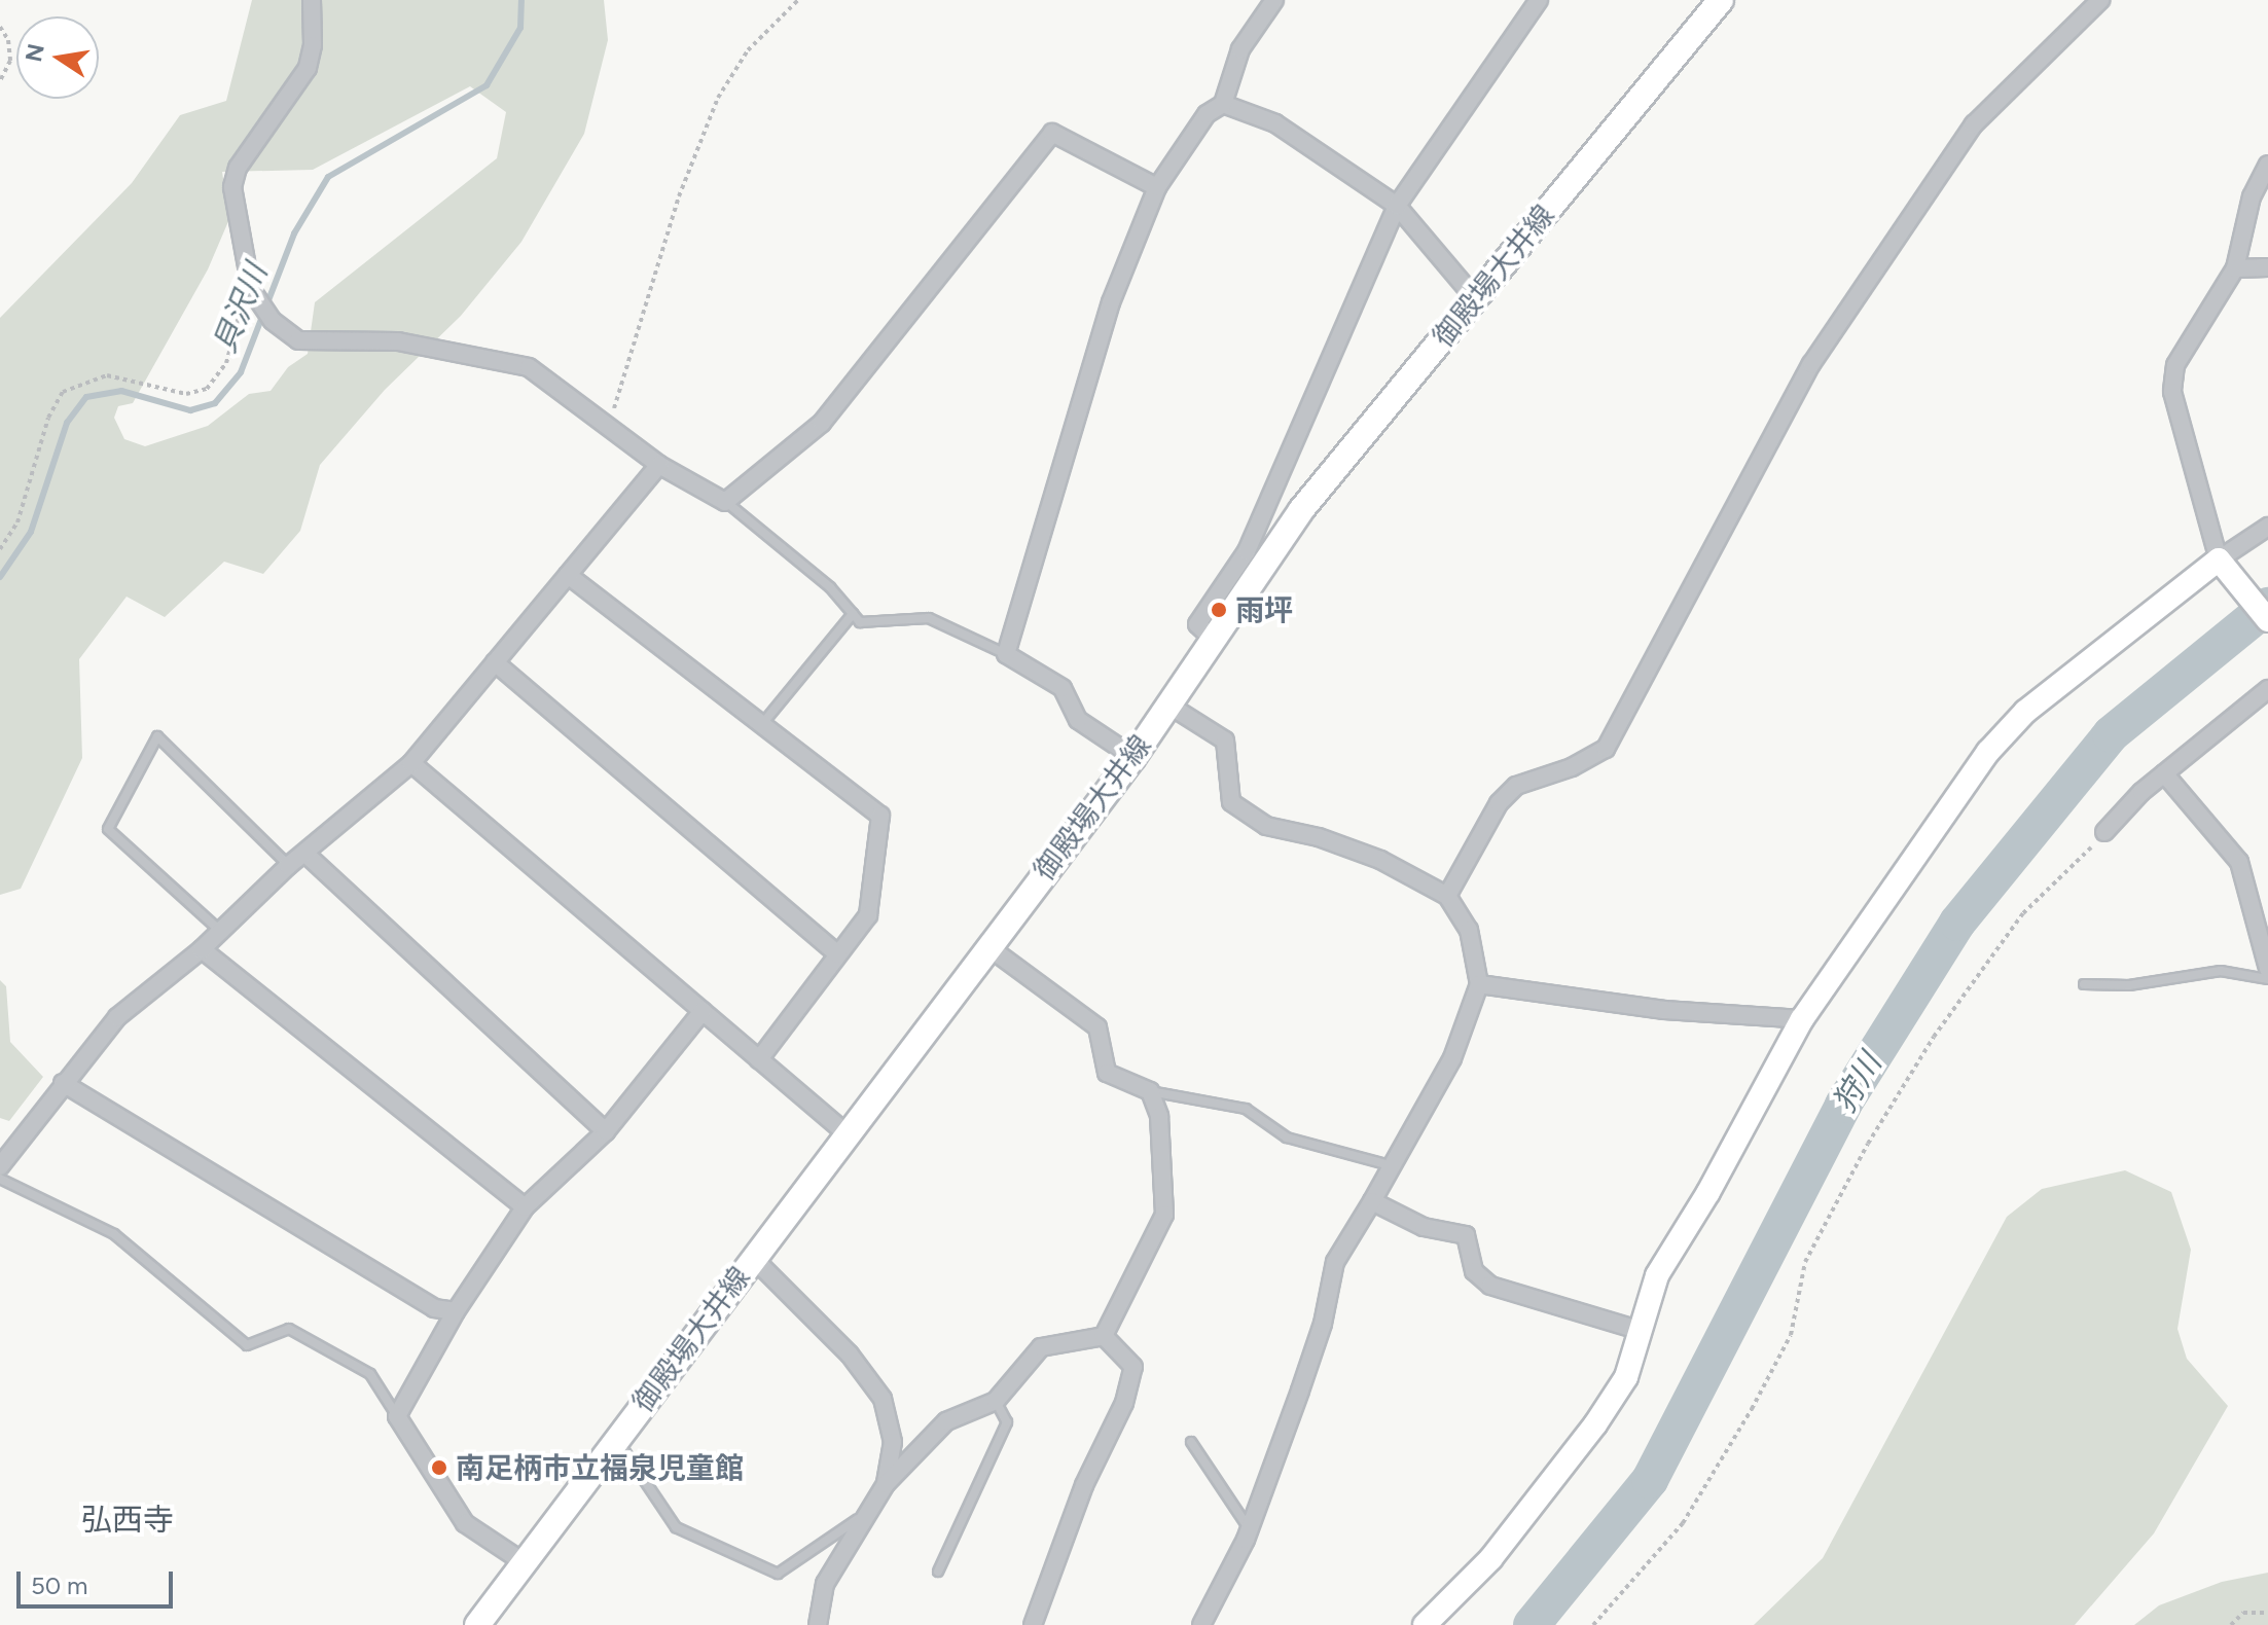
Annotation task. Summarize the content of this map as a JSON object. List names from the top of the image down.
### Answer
{
  "streets": {
    "main road": ["御殿場大井線"]
  },
  "districts": ["弘西寺"],
  "water": ["貝沢川", "狩川"],
  "places": ["雨坪", "南足柄市立福泉児童館"],
  "scale_bar": "50 m",
  "north": "left"
}
